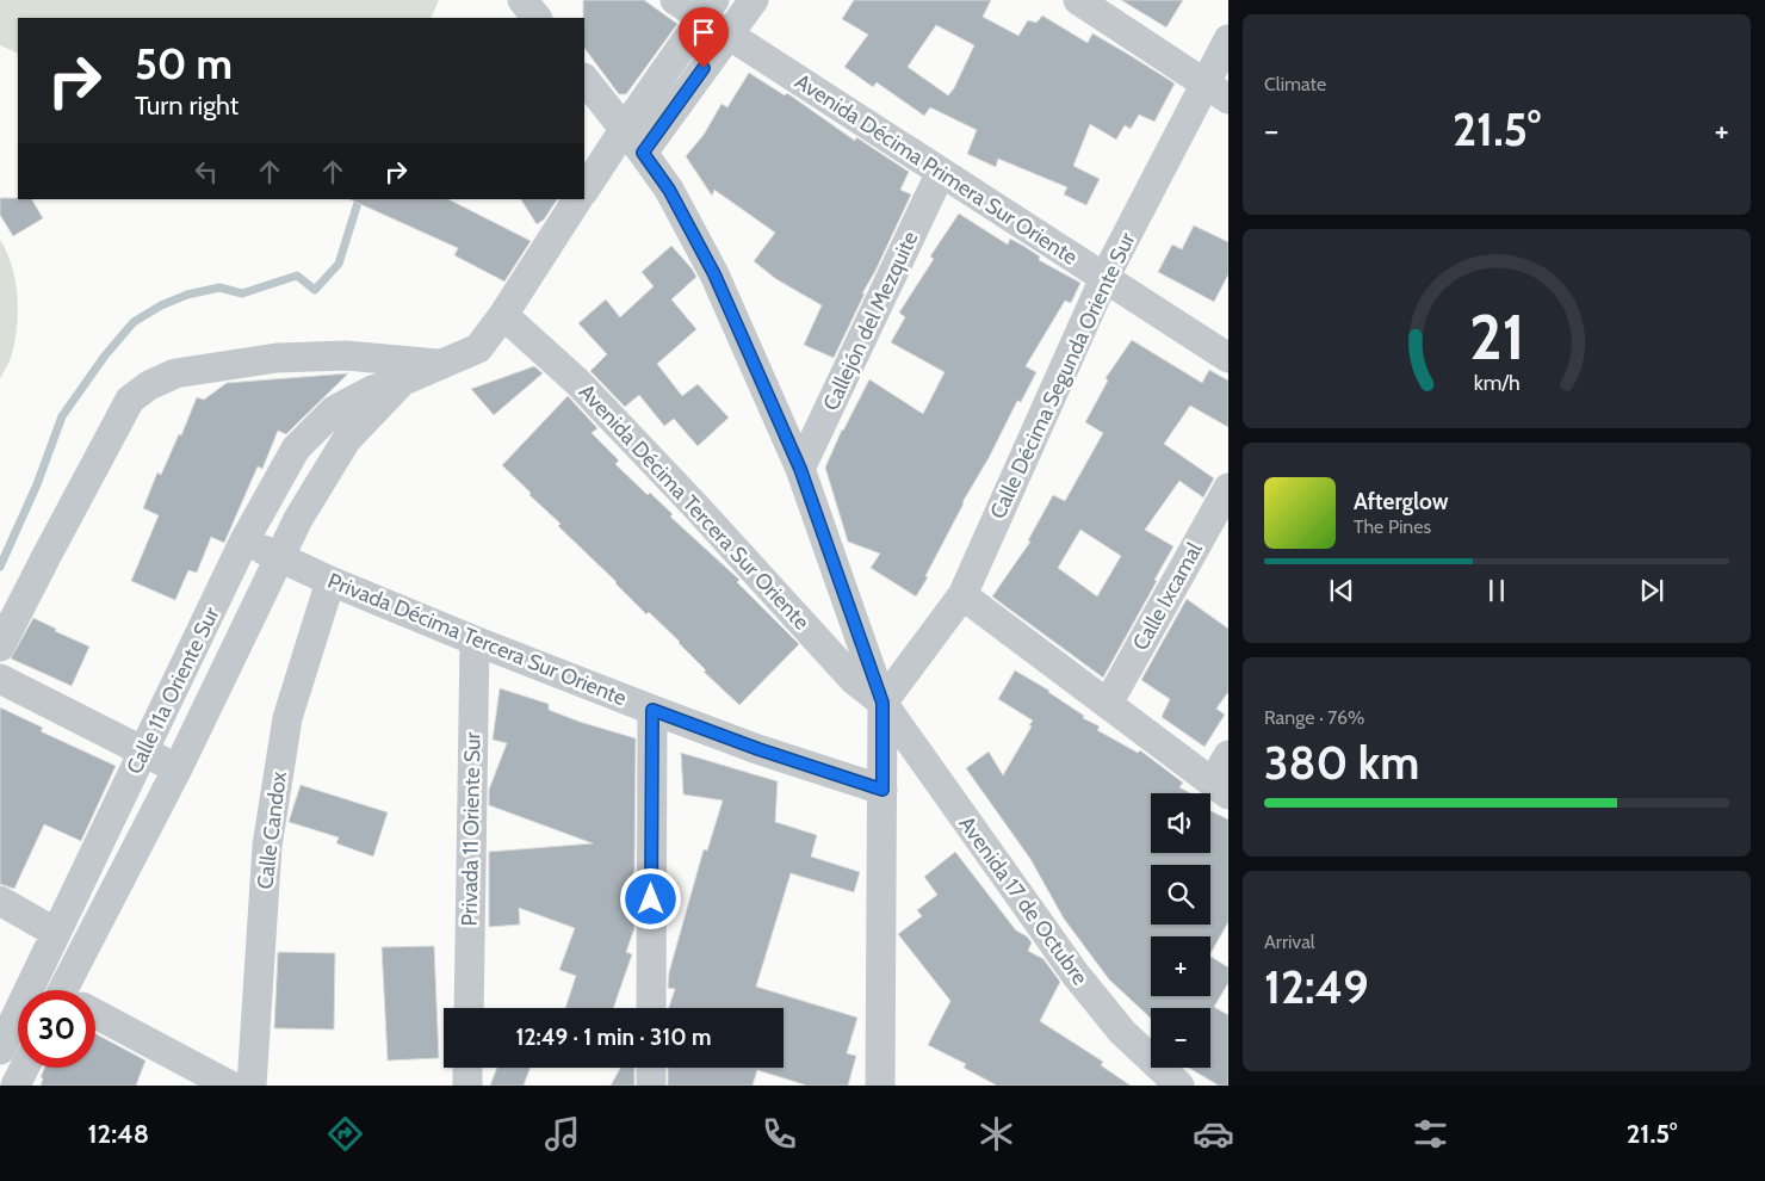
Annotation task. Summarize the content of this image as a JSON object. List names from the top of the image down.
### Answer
{
  "streets": {
    "street": [
      "Avenida Décima Primera Sur Oriente",
      "Callejón del Mezquite",
      "Calle Décima Segunda Oriente Sur",
      "Avenida Décima Tercera Sur Oriente",
      "Calle Ixcamal",
      "Privada Décima Tercera Sur Oriente",
      "Calle 11a Oriente Sur",
      "Privada 11 Oriente Sur",
      "Calle Candox",
      "Avenida 17 de Octubre"
    ]
  },
  "crossings": [
    ["Avenida Décima Primera Sur Oriente", "Callejón del Mezquite"],
    ["Avenida Décima Primera Sur Oriente", "Calle Décima Segunda Oriente Sur"],
    ["Calle Décima Segunda Oriente Sur", "Avenida Décima Tercera Sur Oriente"],
    ["Calle Décima Segunda Oriente Sur", "Avenida 17 de Octubre"],
    ["Avenida Décima Tercera Sur Oriente", "Calle 11a Oriente Sur"],
    ["Avenida Décima Tercera Sur Oriente", "Avenida 17 de Octubre"],
    ["Privada Décima Tercera Sur Oriente", "Calle 11a Oriente Sur"],
    ["Privada Décima Tercera Sur Oriente", "Privada 11 Oriente Sur"],
    ["Privada Décima Tercera Sur Oriente", "Calle Candox"]
  ],
  "page": {
    "tile": [
      "Climate",
      ["Range · 76%", "380 km"],
      ["Arrival", "12:49"]
    ],
    "turn": ["50 m", "Turn right"],
    "heat": ["−", "21.5°", "+"],
    "song": ["Afterglow", "The Pines"],
    "map_buttons": ["+", "−"],
    "limit": "30",
    "trip": "12:49 · 1 min · 310 m",
    "tabs": ["12:48", "21.5°"],
    "gauge": ["21", "km/h"]
  }
}
